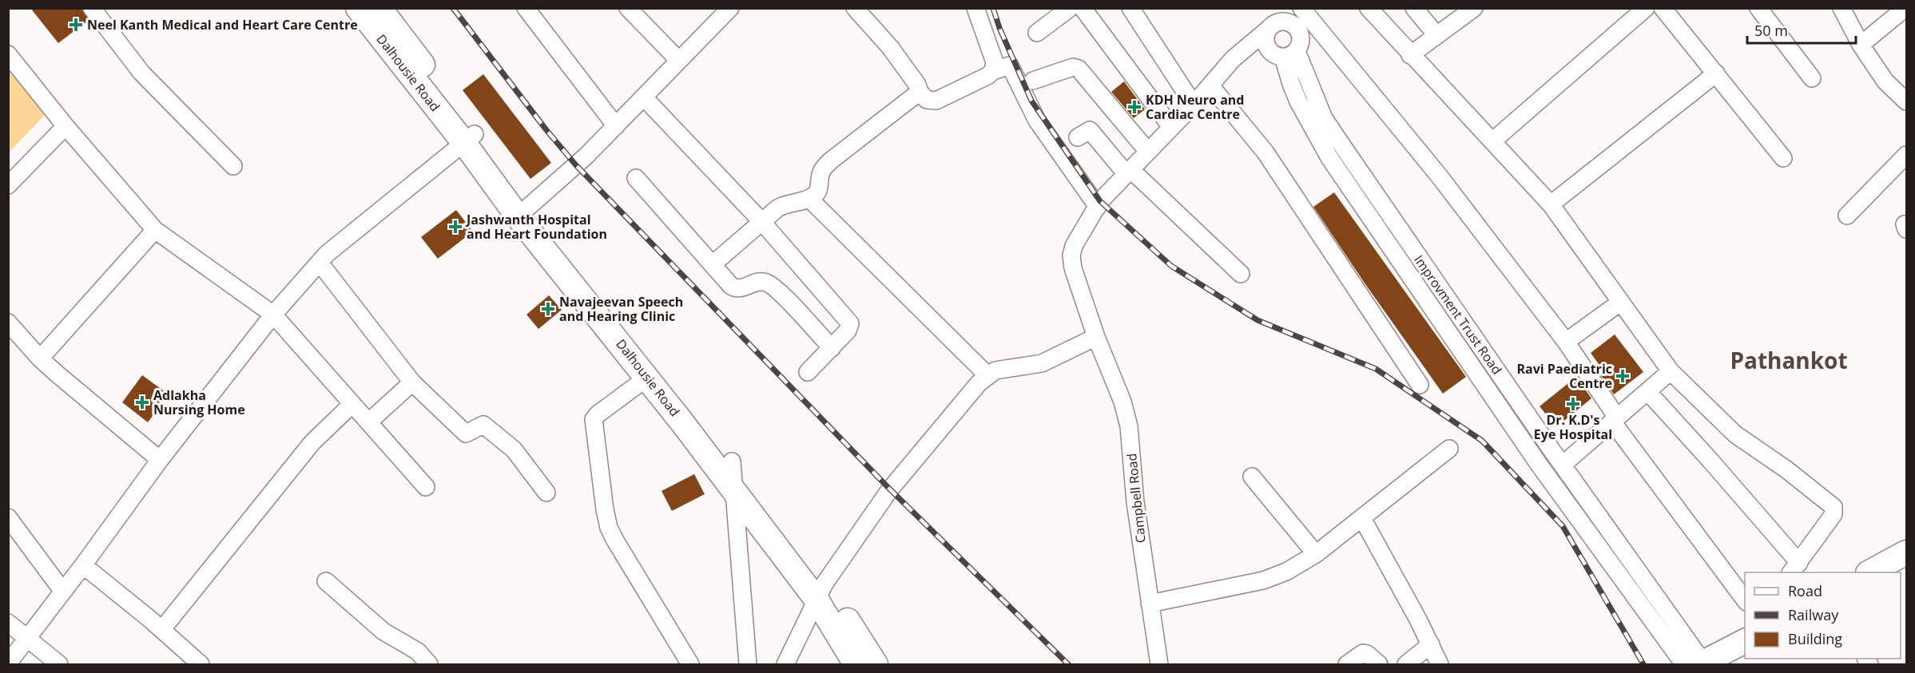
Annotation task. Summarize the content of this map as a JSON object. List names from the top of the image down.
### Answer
{
  "streets": {
    "street": ["Dalhousie Road", "Improvment Trust Road", "Campbell Road"]
  },
  "crossings": [
    ["Improvment Trust Road", "Campbell Road"]
  ],
  "districts": ["Pathankot"],
  "places": {
    "health": [
      "Neel Kanth Medical and Heart Care Centre",
      "KDH Neuro and Cardiac Centre",
      "Jashwanth Hospital and Heart Foundation",
      "Navajeevan Speech and Hearing Clinic",
      "Ravi Paediatric Centre",
      "Adlakha Nursing Home",
      "Dr. K.D's Eye Hospital"
    ]
  },
  "legend": ["Road", "Railway", "Building"],
  "scale_bar": "50 m"
}
